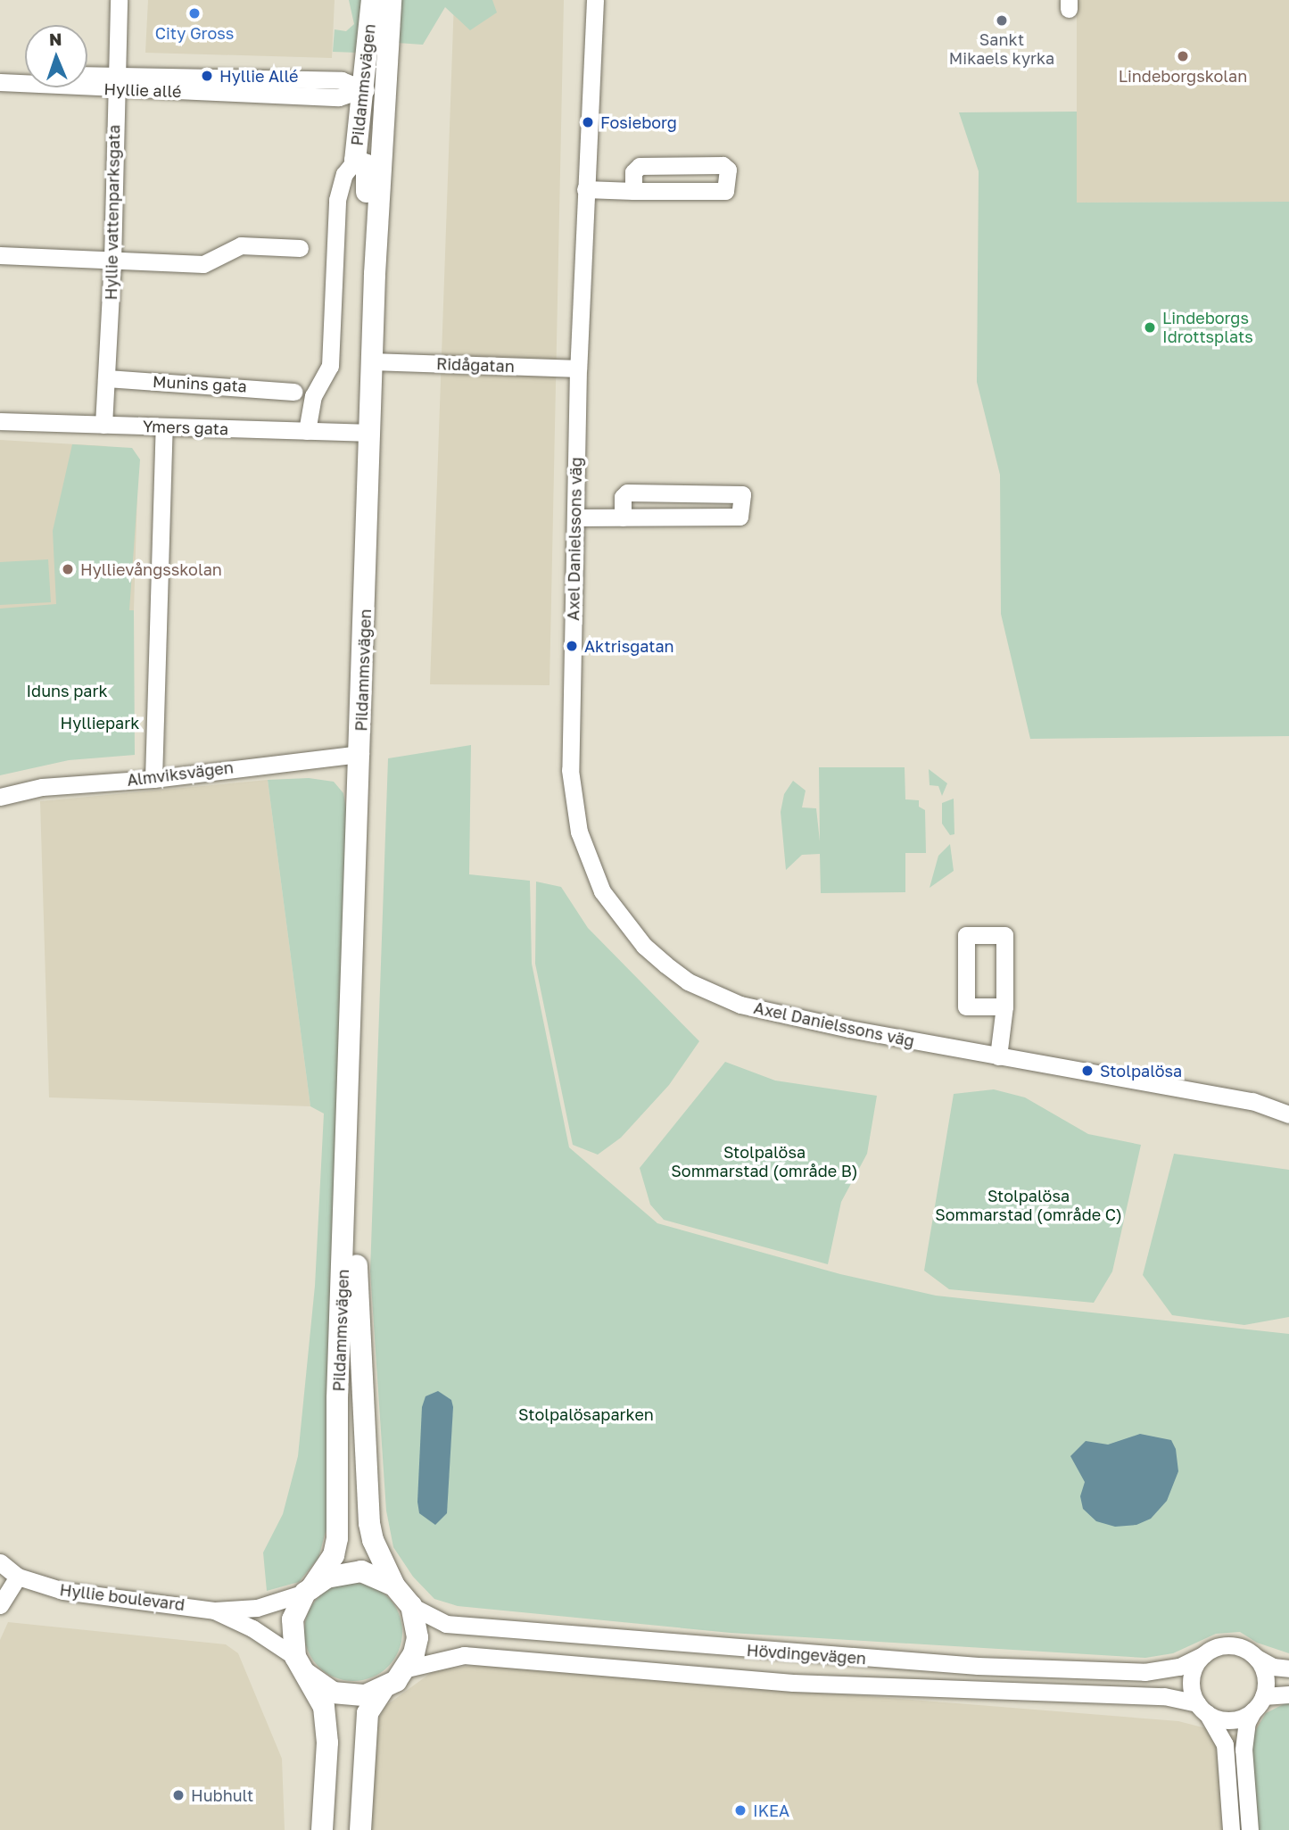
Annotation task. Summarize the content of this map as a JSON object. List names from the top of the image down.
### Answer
{
  "streets": {
    "main road": ["Pildammsvägen"],
    "street": [
      "Hyllie allé",
      "Hyllie vattenparksgata",
      "Ridågatan",
      "Munins gata",
      "Ymers gata",
      "Axel Danielssons väg",
      "Almviksvägen",
      "Hyllie boulevard",
      "Hövdingevägen"
    ]
  },
  "crossings": [
    ["Pildammsvägen", "Hyllie allé"],
    ["Pildammsvägen", "Ridågatan"],
    ["Pildammsvägen", "Ymers gata"],
    ["Pildammsvägen", "Almviksvägen"],
    ["Pildammsvägen", "Hyllie boulevard"],
    ["Pildammsvägen", "Hövdingevägen"],
    ["Hyllie allé", "Hyllie vattenparksgata"],
    ["Hyllie vattenparksgata", "Munins gata"],
    ["Hyllie vattenparksgata", "Ymers gata"],
    ["Ridågatan", "Axel Danielssons väg"],
    ["Hyllie boulevard", "Hövdingevägen"]
  ],
  "parks": [
    "Iduns park",
    "Hylliepark",
    "Stolpalösa Sommarstad (område B)",
    "Stolpalösa Sommarstad (område C)",
    "Stolpalösaparken"
  ],
  "places": [
    "City Gross",
    "Sankt Mikaels kyrka",
    "Lindeborgskolan",
    "Hyllie Allé",
    "Fosieborg",
    "Lindeborgs Idrottsplats",
    "Hyllievångsskolan",
    "Aktrisgatan",
    "Stolpalösa",
    "Hubhult",
    "IKEA"
  ],
  "north": "top"
}
